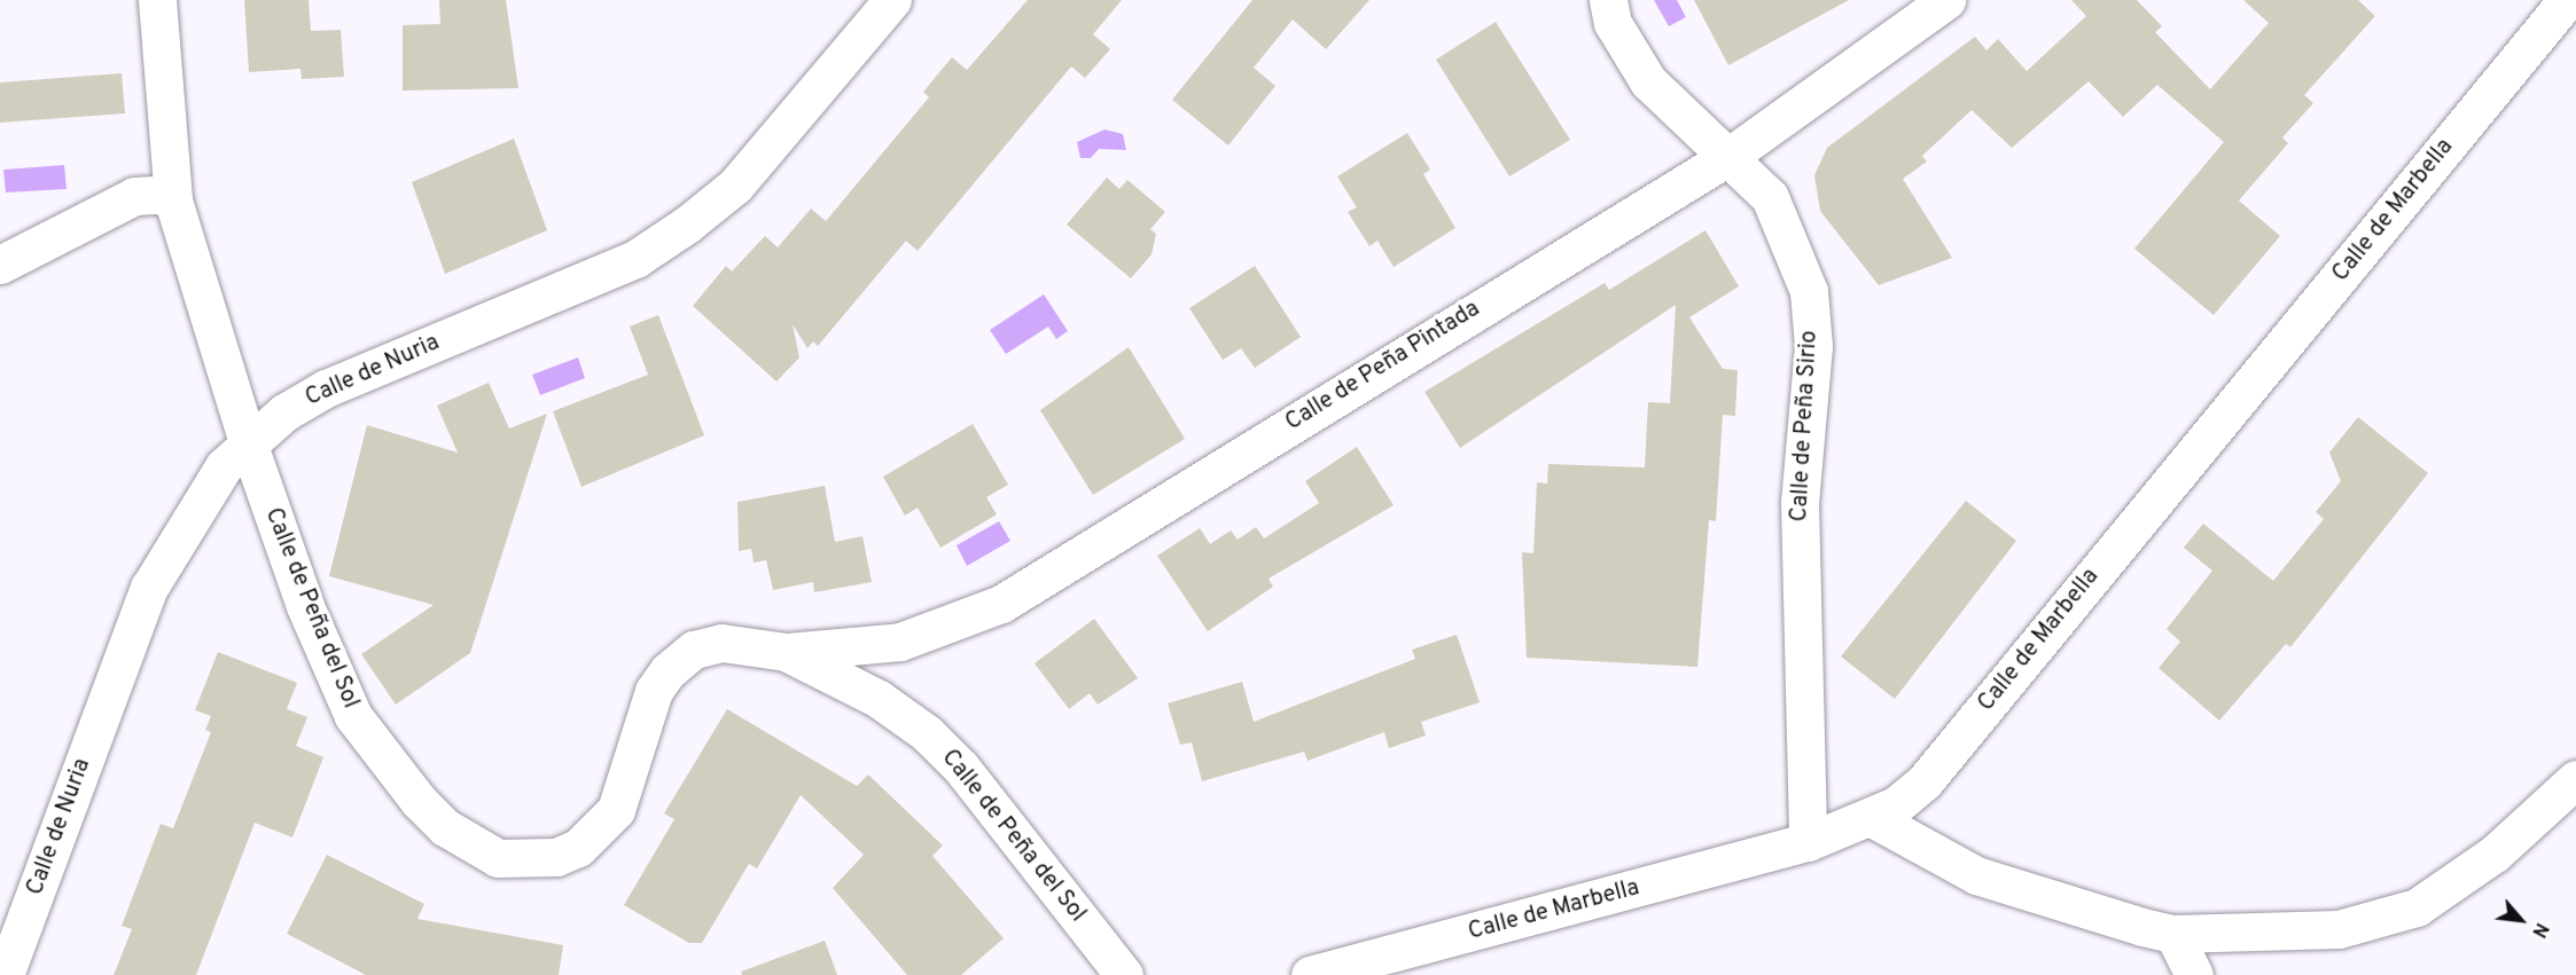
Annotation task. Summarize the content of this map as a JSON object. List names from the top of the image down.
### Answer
{
  "streets": {
    "street": [
      "Calle de Marbella",
      "Calle de Peña Pintada",
      "Calle de Nuria",
      "Calle de Peña Sirio",
      "Calle de Peña del Sol"
    ]
  },
  "crossings": [
    ["Calle de Marbella", "Calle de Peña Sirio"],
    ["Calle de Peña Pintada", "Calle de Peña Sirio"],
    ["Calle de Peña Pintada", "Calle de Peña del Sol"],
    ["Calle de Nuria", "Calle de Peña del Sol"]
  ],
  "north": "bottom right"
}
